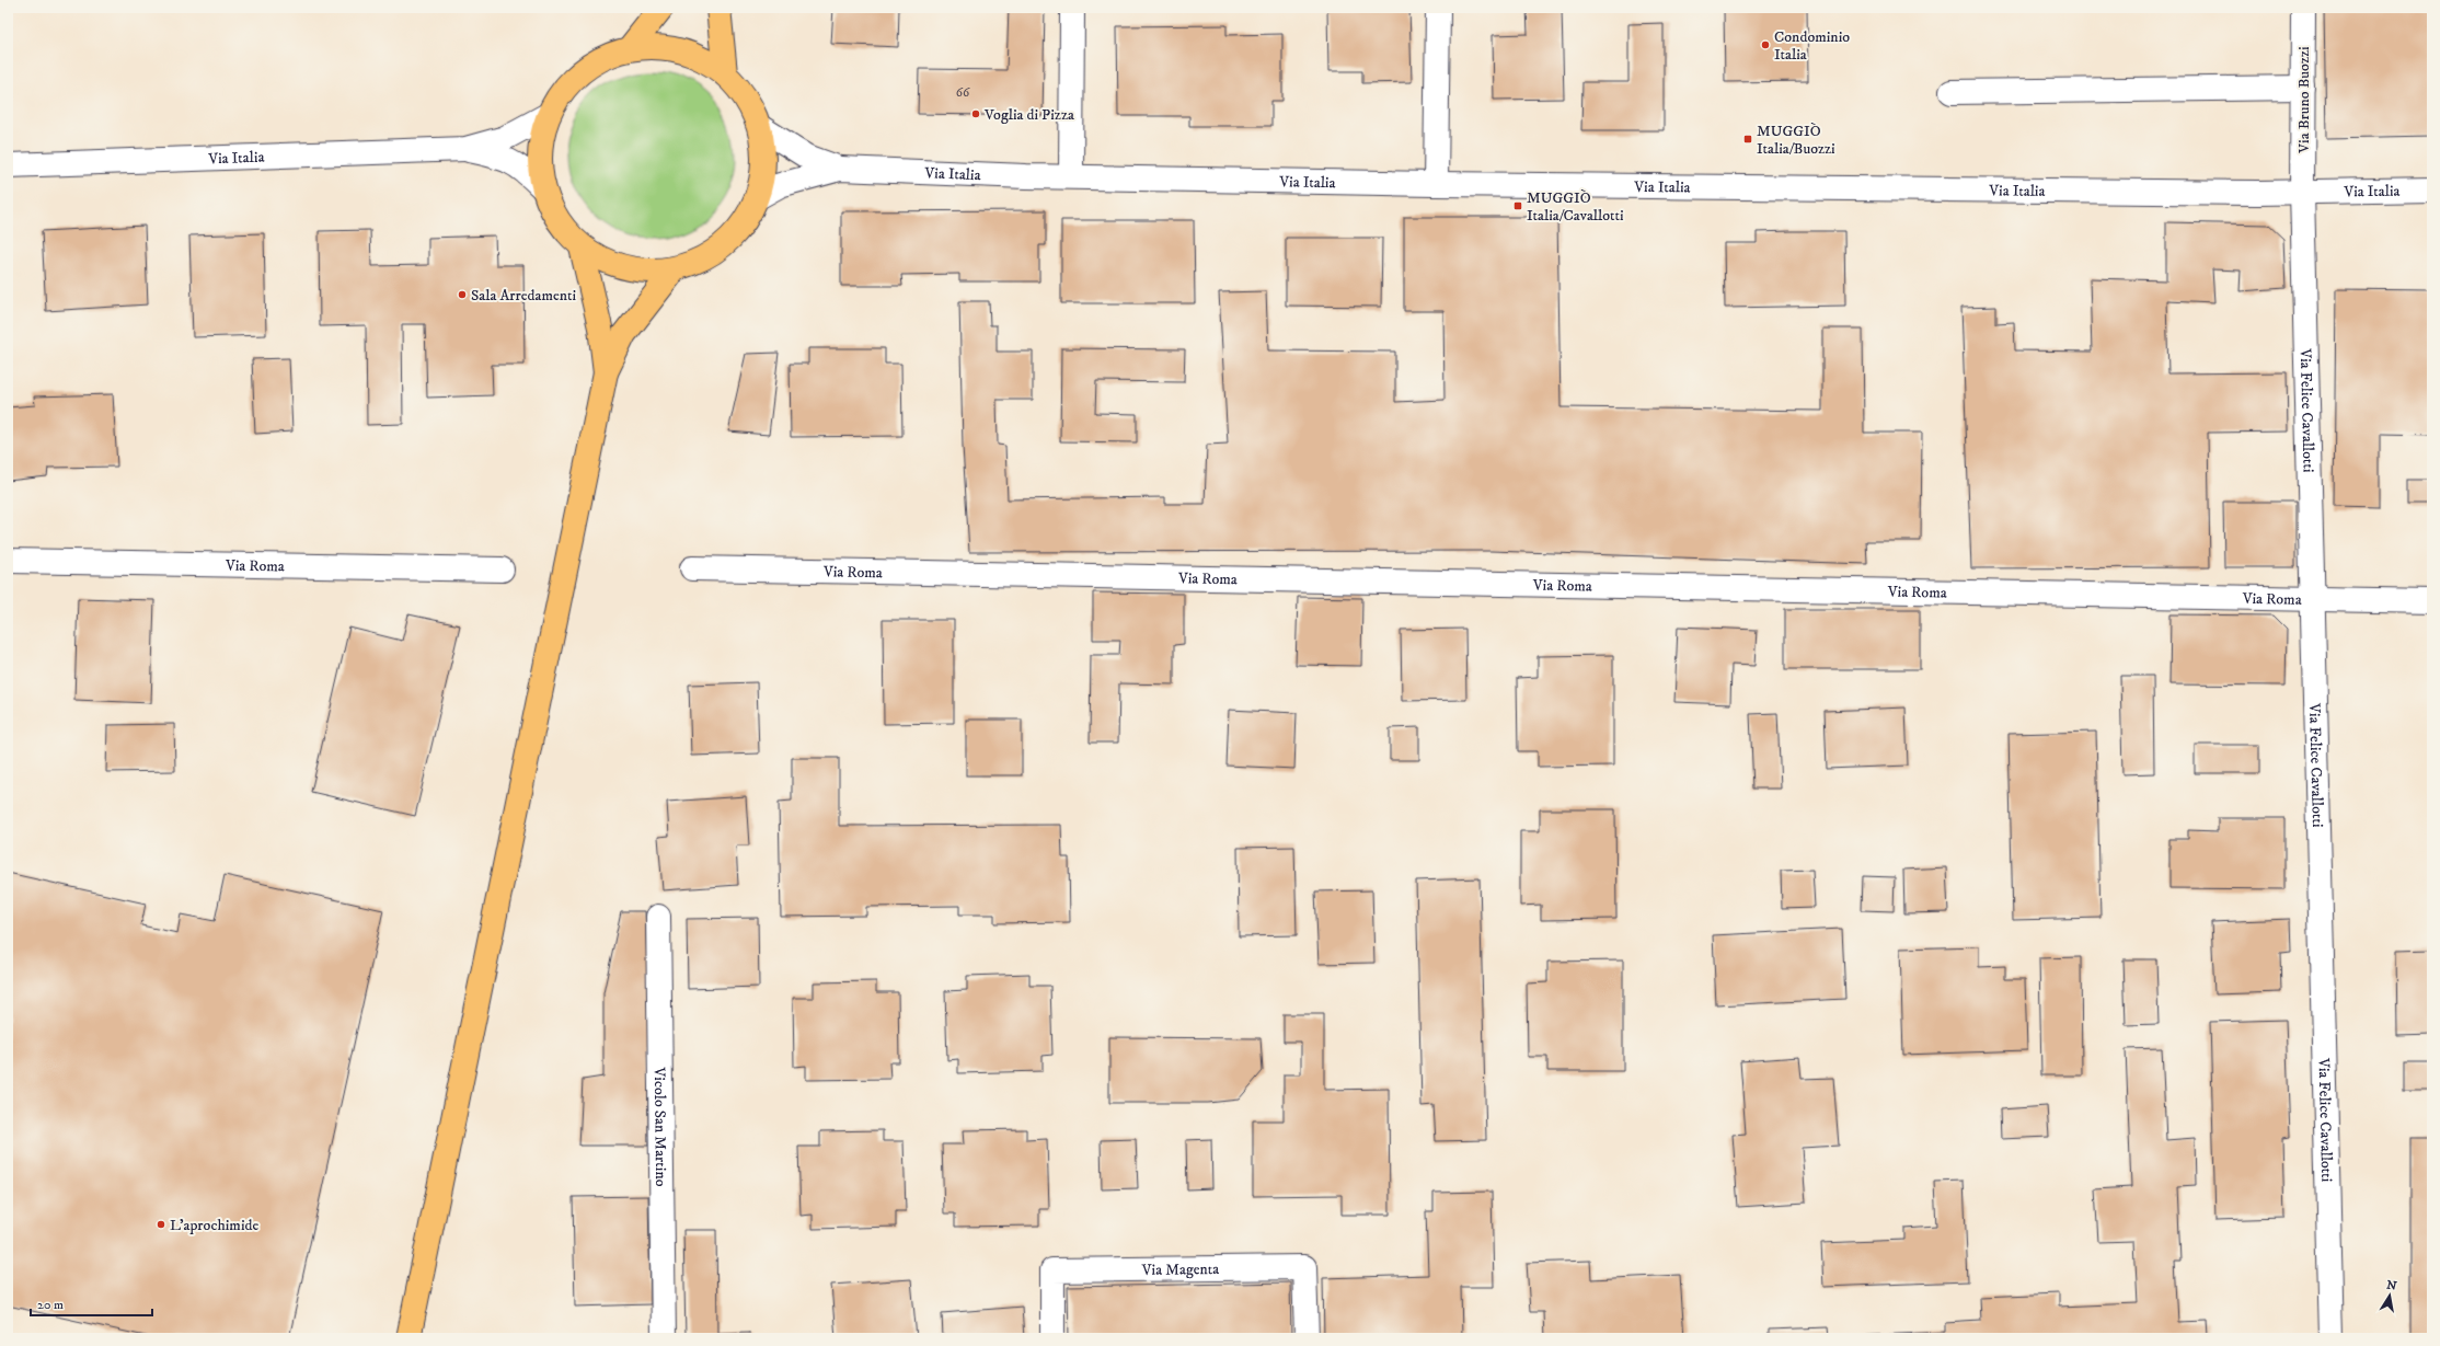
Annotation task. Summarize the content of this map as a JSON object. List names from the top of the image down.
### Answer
{
  "streets": {
    "main road": ["Via Italia"],
    "street": [
      "Via Bruno Buozzi",
      "Via Felice Cavallotti",
      "Via Roma",
      "Vicolo San Martino",
      "Via Magenta"
    ]
  },
  "crossings": [
    ["Via Bruno Buozzi", "Via Italia"],
    ["Via Bruno Buozzi", "Via Felice Cavallotti"],
    ["Via Italia", "Via Felice Cavallotti"],
    ["Via Felice Cavallotti", "Via Roma"]
  ],
  "places": {
    "other": [
      "Condominio Italia",
      "Voglia di Pizza",
      "Sala Arredamenti",
      "L'aprochimide"
    ],
    "transit": ["MUGGIÒ Italia/Buozzi", "MUGGIÒ Italia/Cavallotti"]
  },
  "house_numbers": ["66"],
  "scale_bar": "20 m",
  "north": "top"
}
